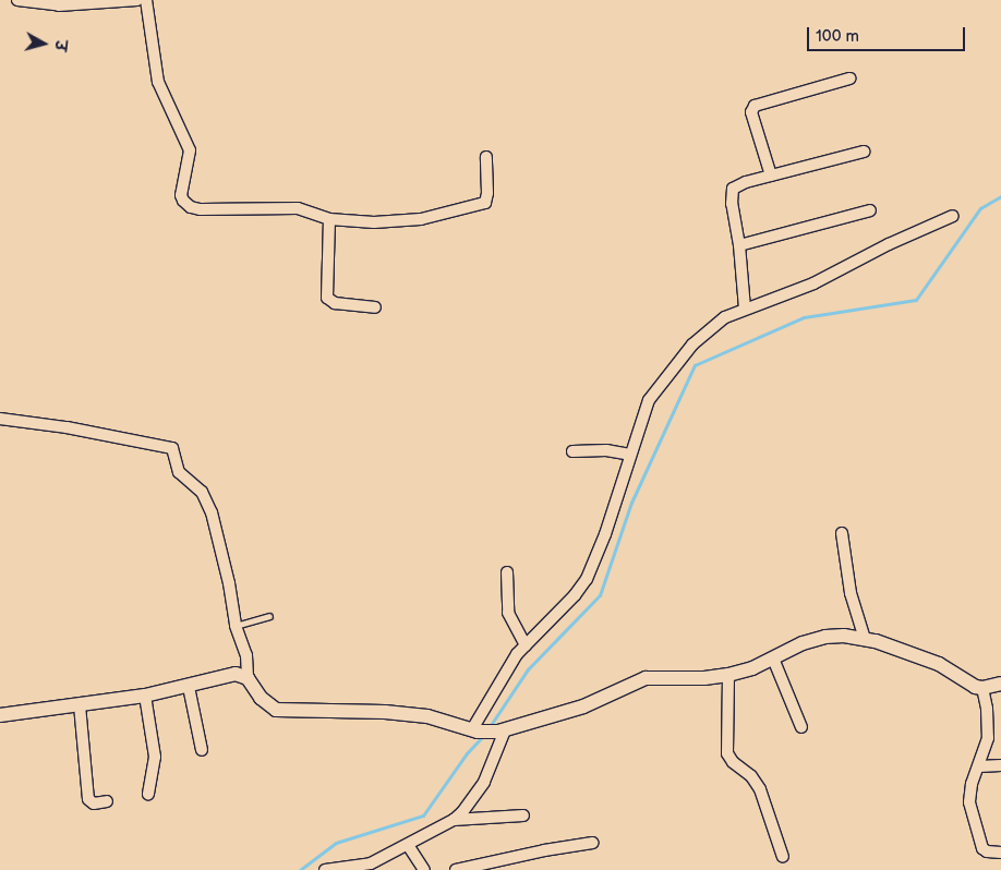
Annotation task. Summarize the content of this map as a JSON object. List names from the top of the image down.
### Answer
{
  "scale_bar": "100 m",
  "north": "right"
}
